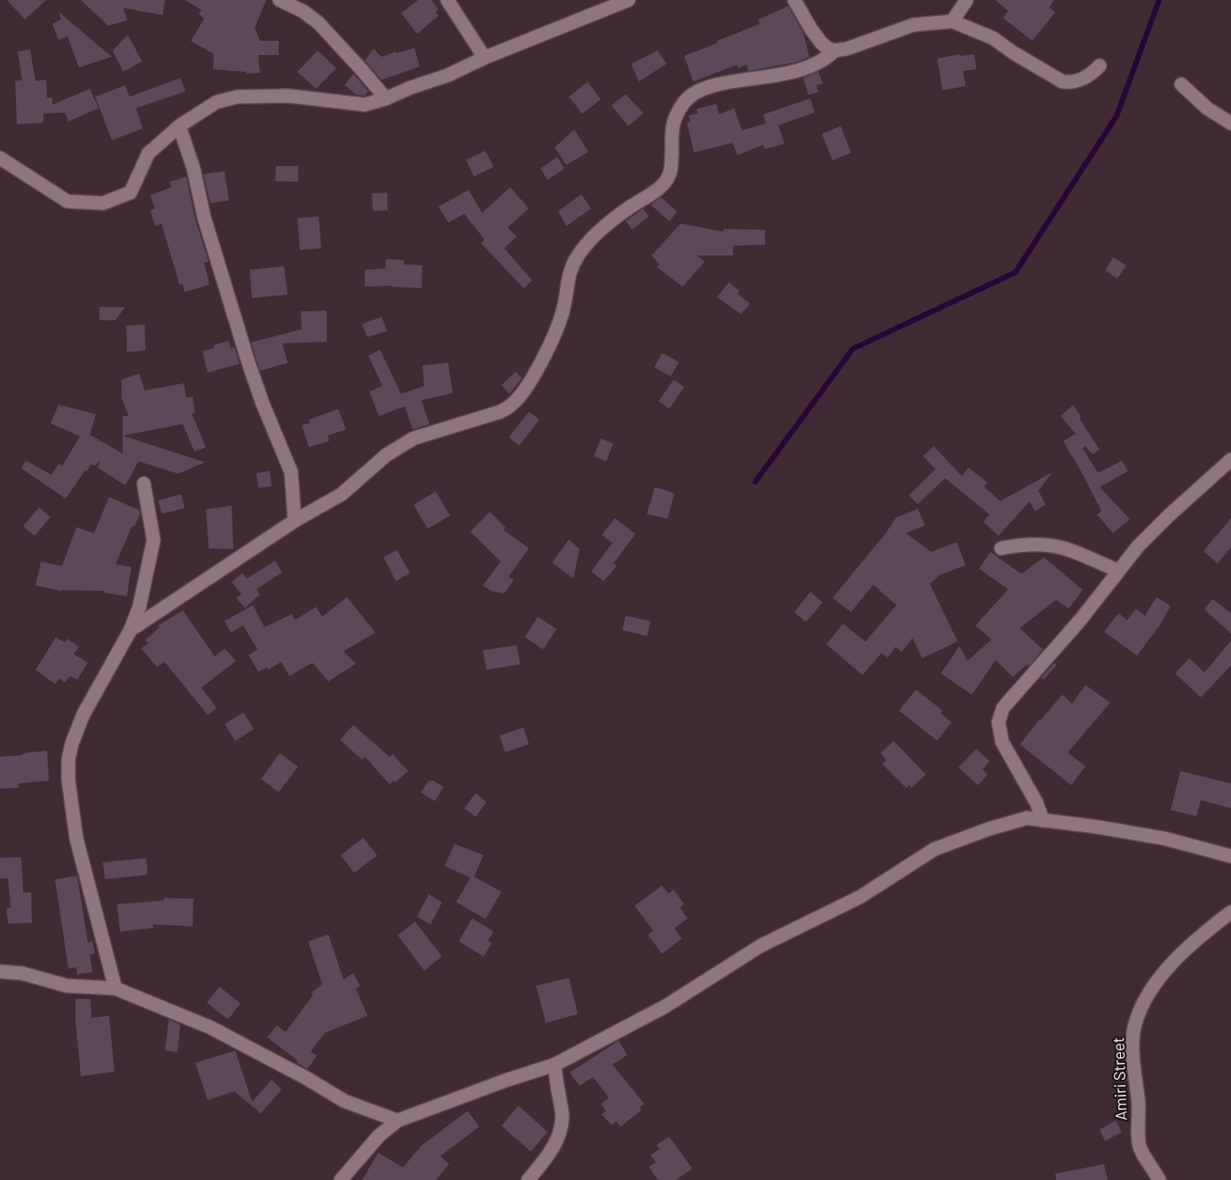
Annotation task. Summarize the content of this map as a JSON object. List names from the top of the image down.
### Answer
{
  "streets": {
    "street": ["Amiri Street"]
  }
}
